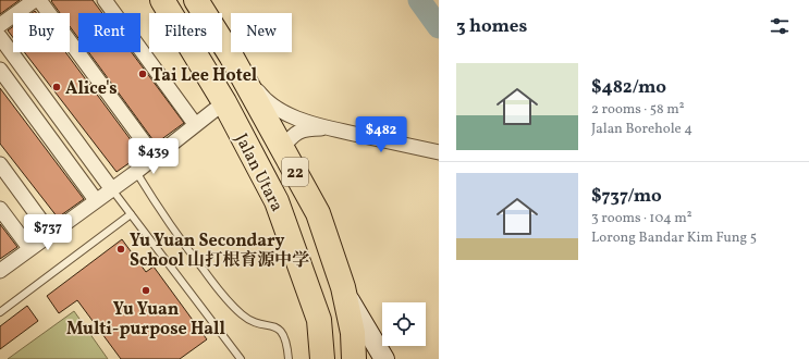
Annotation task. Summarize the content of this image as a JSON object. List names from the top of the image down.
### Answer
{
  "streets": {
    "highway": ["Jalan Utara", "22"]
  },
  "places": [
    "Tai Lee Hotel",
    "Alice's",
    "Yu Yuan Secondary School 山打根育源中学",
    "Yu Yuan Multi-purpose Hall"
  ],
  "page": {
    "heading": "3 homes",
    "chip": [
      "Buy",
      "Rent",
      "Filters",
      "New"
    ],
    "list": [
      {
        "name": "$482/mo",
        "note": "2 rooms · 58 m² · Jalan Borehole 4"
      },
      {
        "name": "$737/mo",
        "note": "3 rooms · 104 m² · Lorong Bandar Kim Fung 5"
      }
    ],
    "price": ["$482", "$439", "$737"]
  }
}
